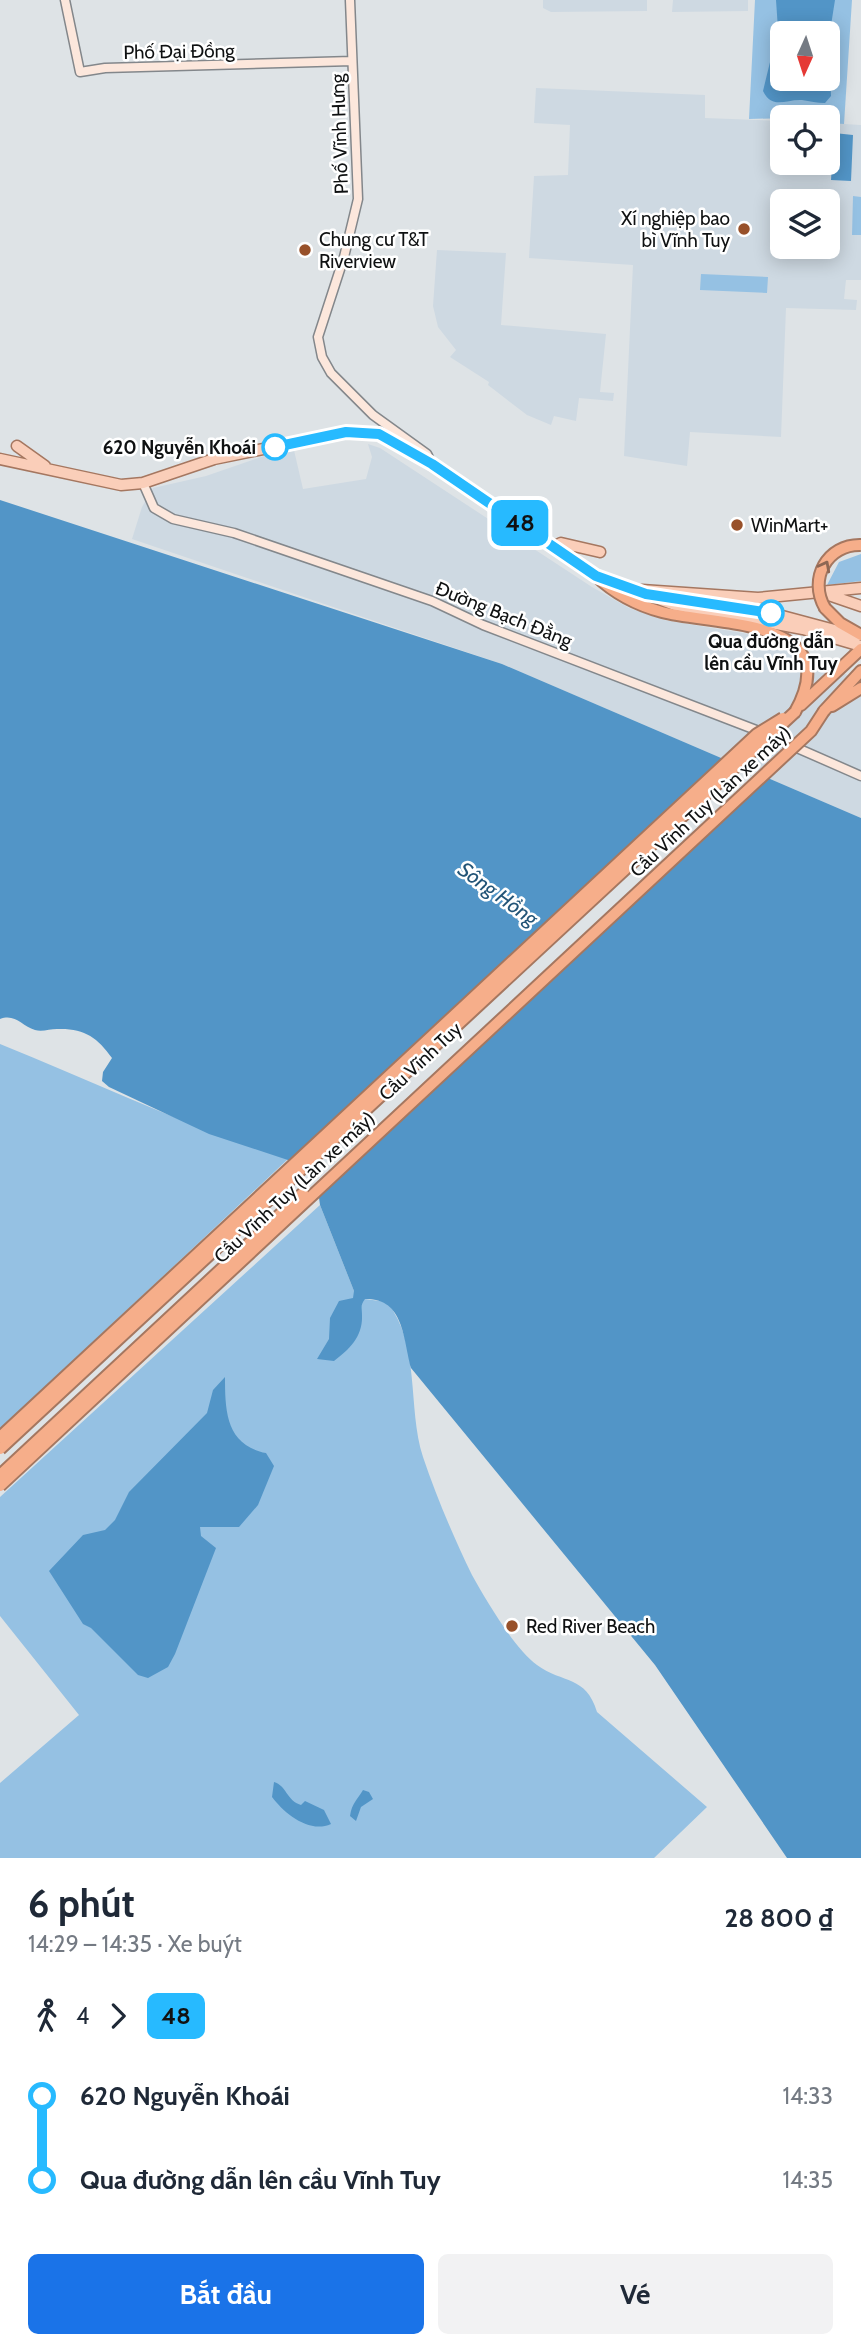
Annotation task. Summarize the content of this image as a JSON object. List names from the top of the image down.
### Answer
{
  "streets": {
    "highway": ["Cầu Vĩnh Tuy (Làn xe máy)", "Cầu Vĩnh Tuy"],
    "street": ["Phố Đại Đồng", "Phố Vĩnh Hưng", "Đường Bạch Đằng"]
  },
  "crossings": [
    ["Phố Đại Đồng", "Phố Vĩnh Hưng"],
    ["Cầu Vĩnh Tuy (Làn xe máy)", "Cầu Vĩnh Tuy"]
  ],
  "water": ["Sông Hồng"],
  "places": [
    "Xí nghiệp bao bì Vĩnh Tuy",
    "Chung cư T&T Riverview",
    "620 Nguyễn Khoái",
    "WinMart+",
    "Qua đường dẫn lên cầu Vĩnh Tuy",
    "Red River Beach"
  ],
  "lines": ["bus line 48"],
  "north": "bottom",
  "page": {
    "on_map": "48",
    "heading": ["6 phút", "14:29 – 14:35 · Xe buýt", "28 800 ₫"],
    "legs": ["4", "48"],
    "list": [
      {
        "name": "620 Nguyễn Khoái",
        "value": "14:33"
      },
      {
        "name": "Qua đường dẫn lên cầu Vĩnh Tuy",
        "value": "14:35"
      }
    ],
    "buttons": ["Bắt đầu", "Vé"]
  }
}
